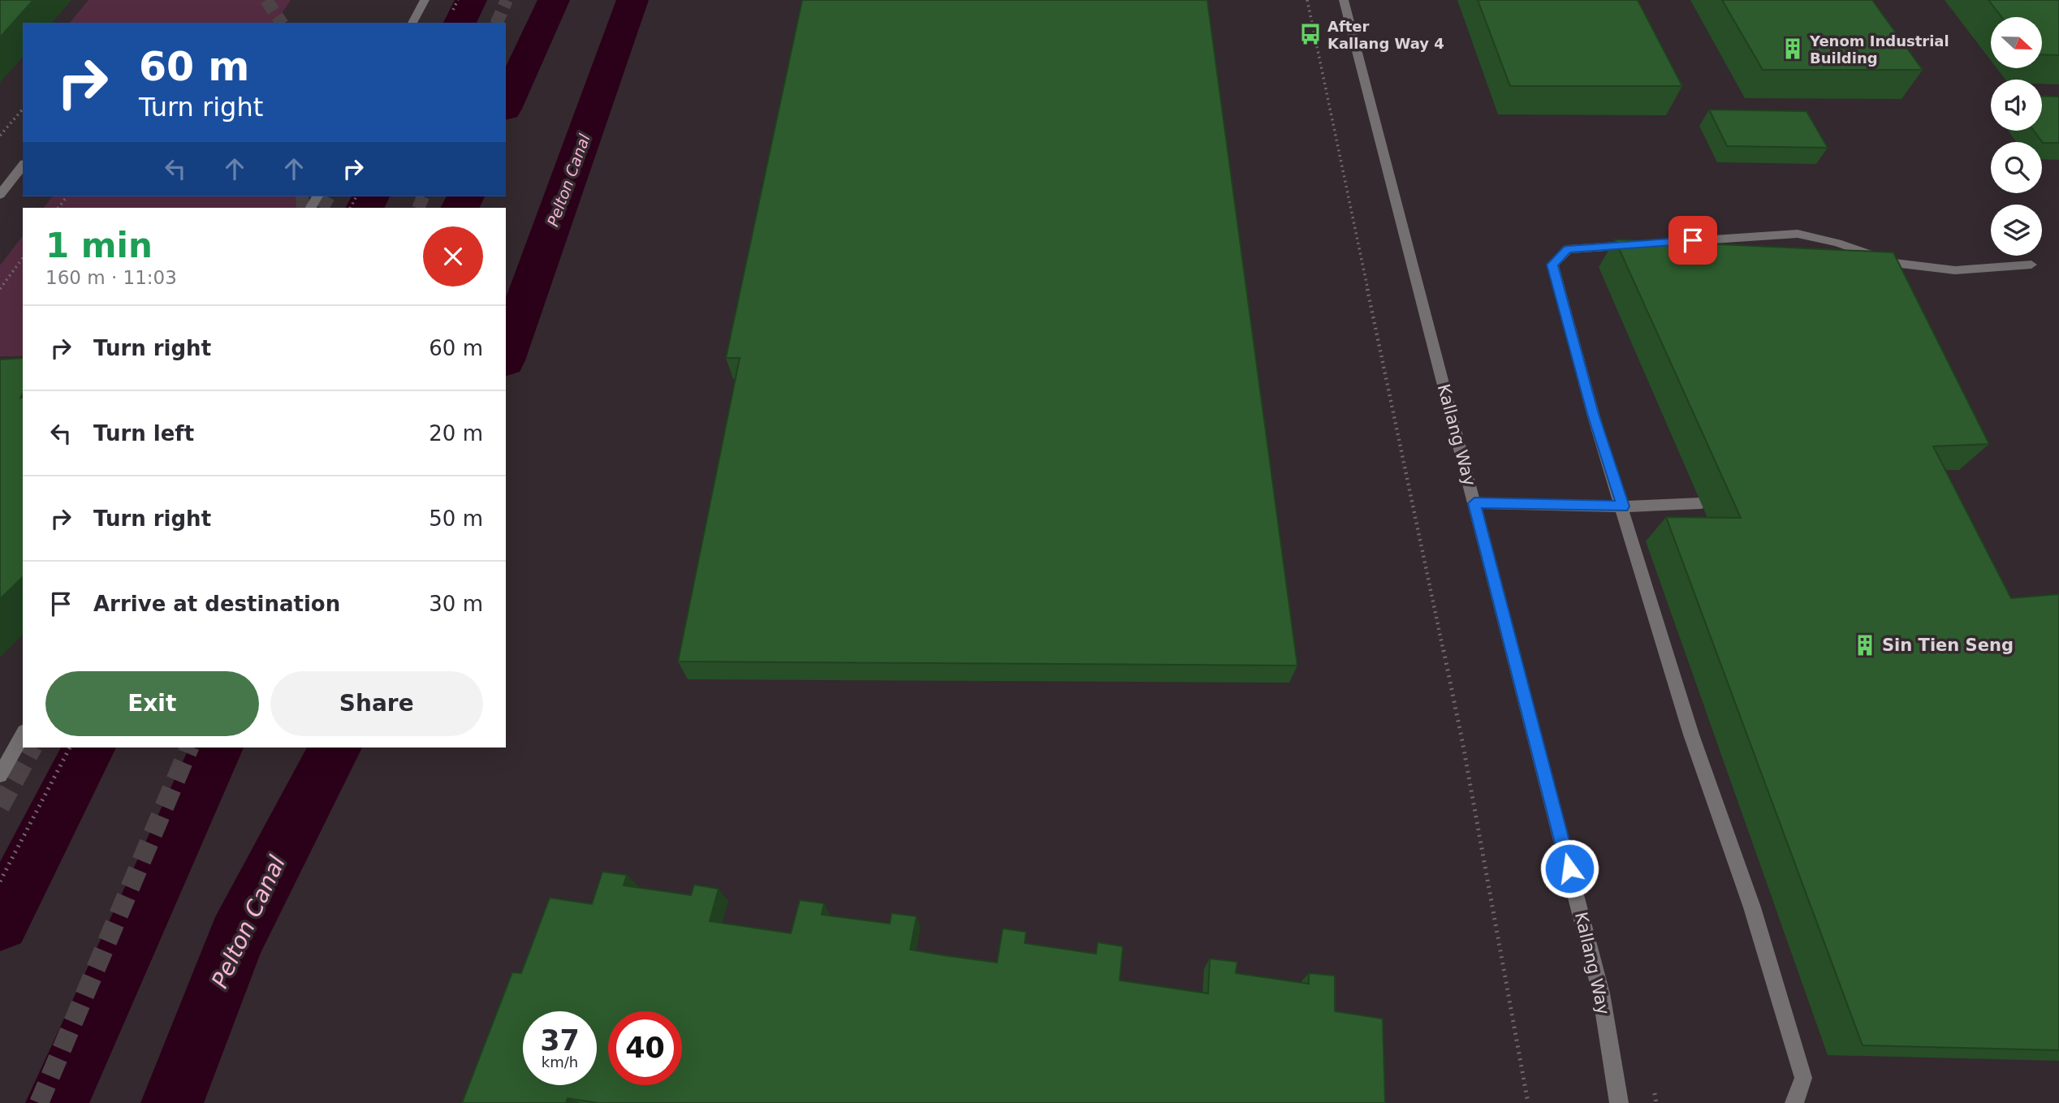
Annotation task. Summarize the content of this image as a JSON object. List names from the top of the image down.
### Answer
{
  "streets": {
    "street": ["Kallang Way"]
  },
  "water": ["Pelton Canal"],
  "places": {
    "bus stop": ["After Kallang Way 4"],
    "building": ["Yenom Industrial Building", "Sin Tien Seng"]
  },
  "north": "right",
  "page": {
    "turn": ["60 m", "Turn right"],
    "heading": ["1 min", "160 m · 11:03"],
    "list": [
      {
        "name": "Turn right",
        "value": "60 m"
      },
      {
        "name": "Turn left",
        "value": "20 m"
      },
      {
        "name": "Turn right",
        "value": "50 m"
      },
      {
        "name": "Arrive at destination",
        "value": "30 m"
      }
    ],
    "buttons": ["Exit", "Share"],
    "speed": "37 km/h",
    "limit": "40"
  }
}
